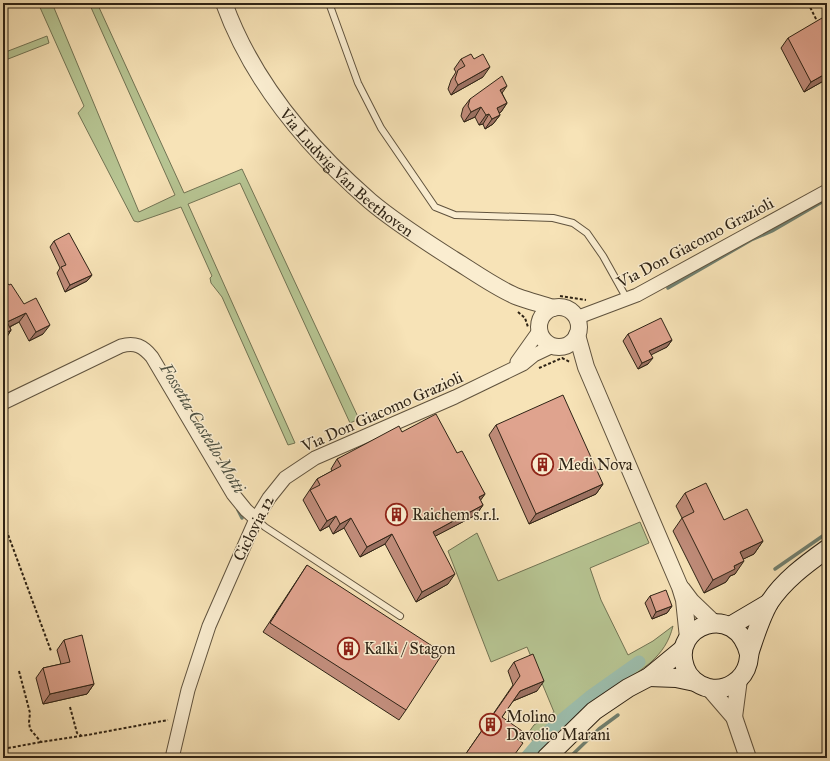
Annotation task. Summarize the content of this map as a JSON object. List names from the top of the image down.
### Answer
{
  "streets": {
    "street": ["Via Ludwig Van Beethoven", "Via Don Giacomo Grazioli"]
  },
  "crossings": [
    ["Via Ludwig Van Beethoven", "Via Don Giacomo Grazioli"]
  ],
  "water": ["Fossetta Castello Motti"],
  "places": {
    "building": [
      "Medi Nova",
      "Raichem s.r.l.",
      "Kalki / Stagon",
      "Molino Davolio Marani"
    ]
  }
}
